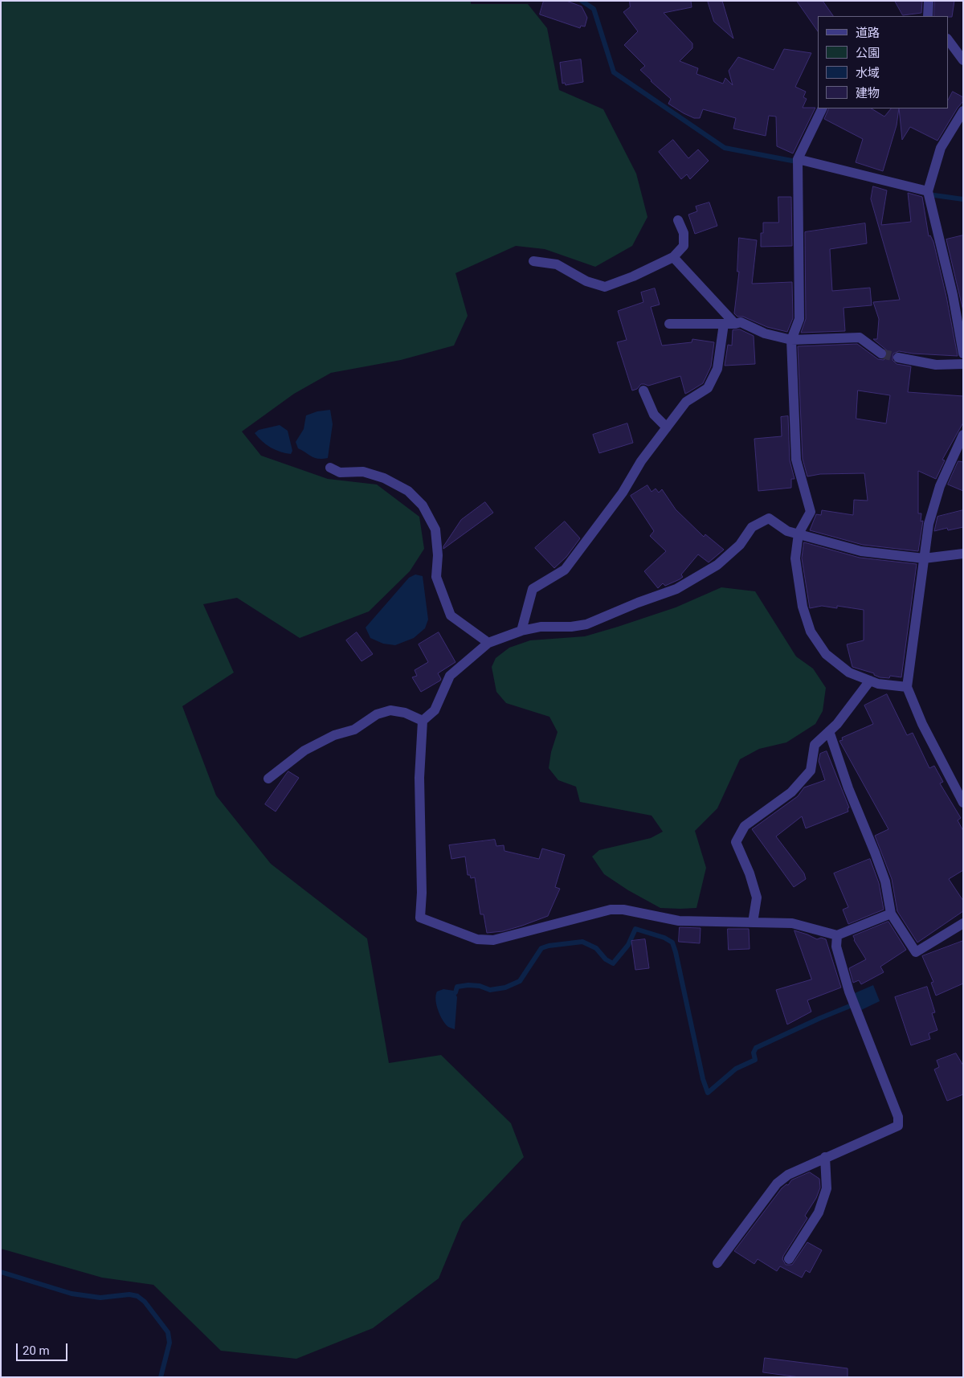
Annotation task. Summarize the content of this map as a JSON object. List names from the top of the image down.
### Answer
{
  "legend": [
    "道路",
    "公園",
    "水域",
    "建物"
  ],
  "scale_bar": "20 m"
}
